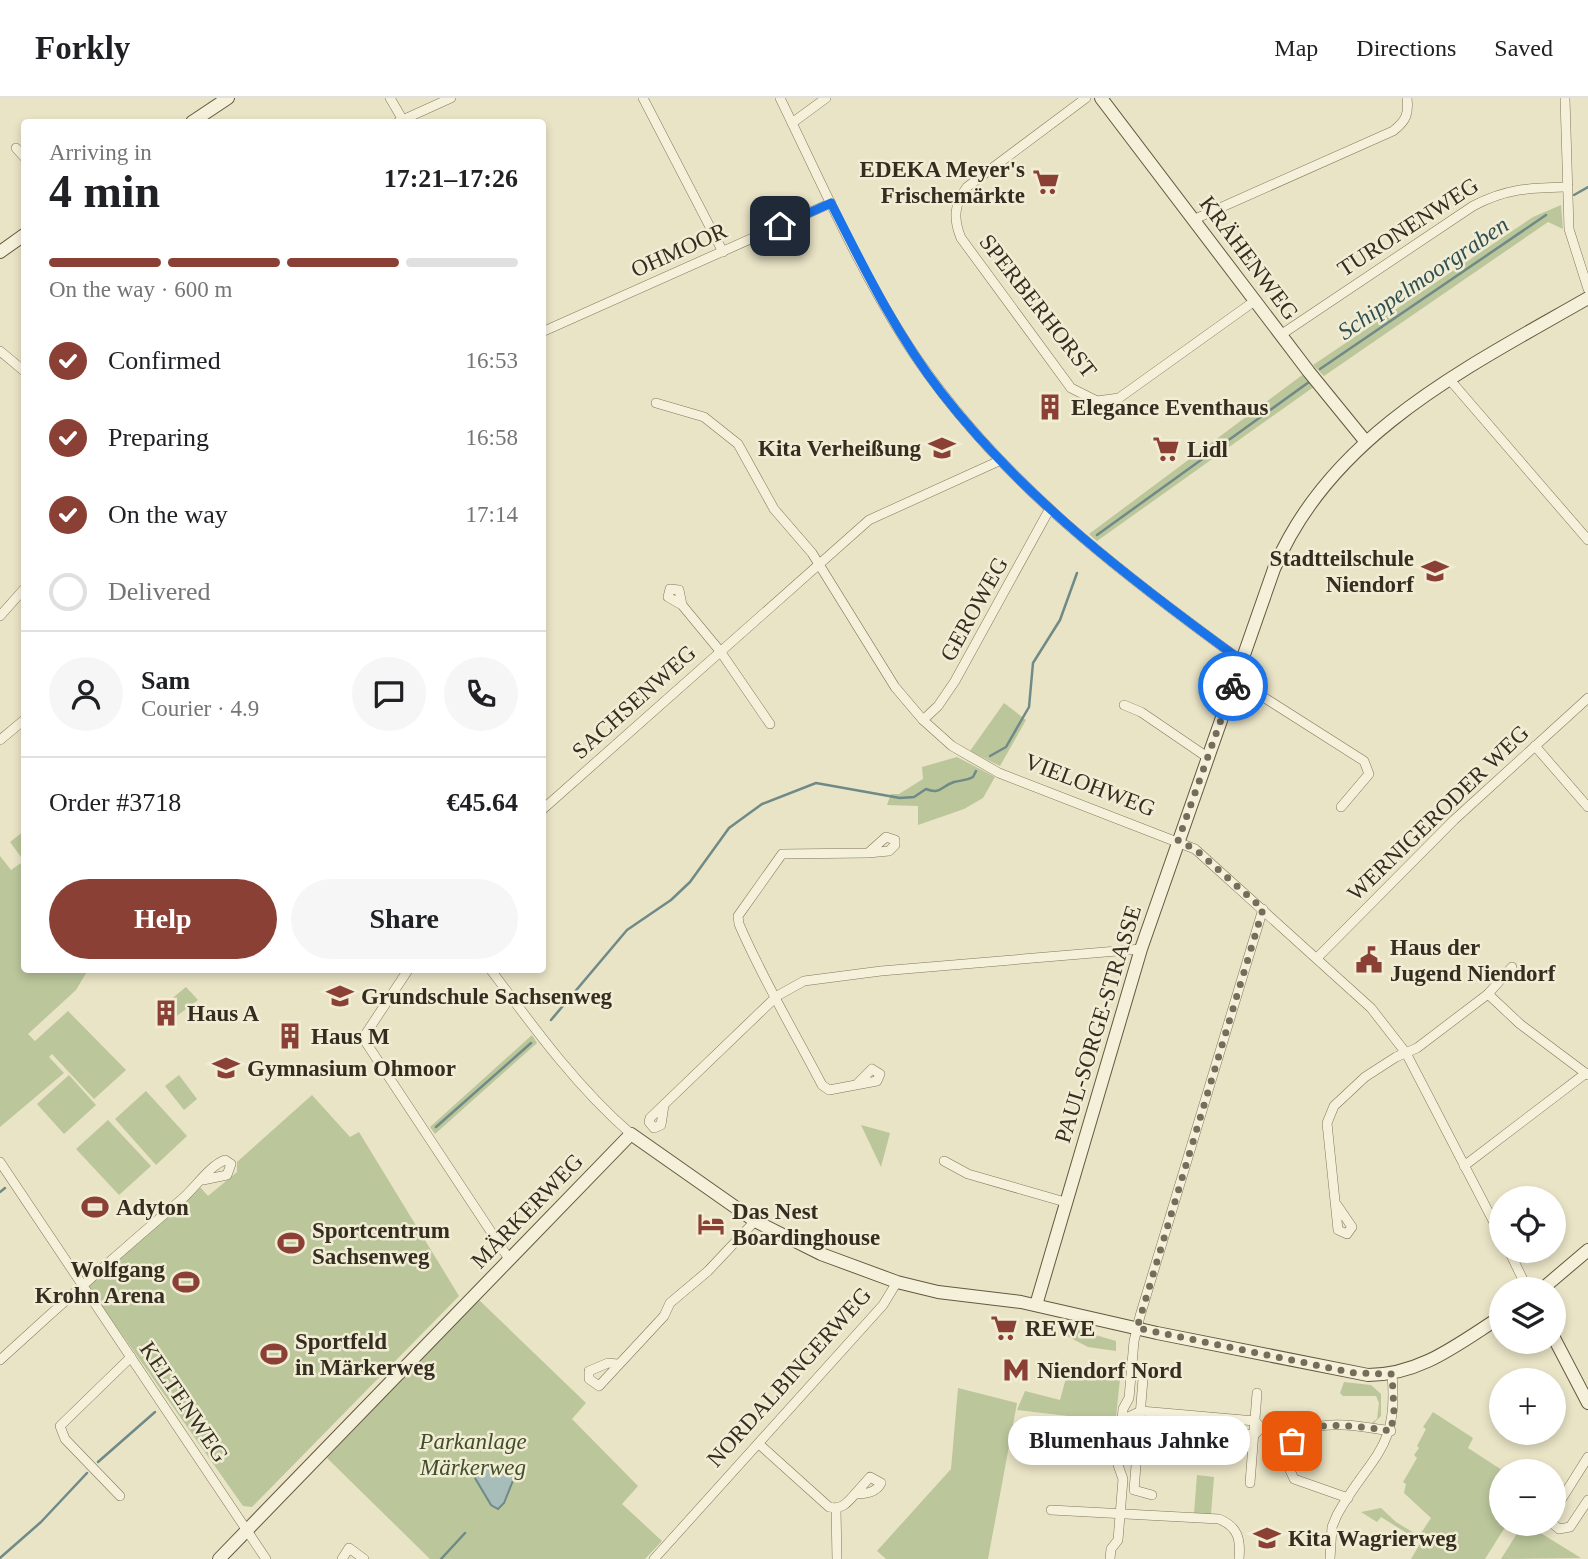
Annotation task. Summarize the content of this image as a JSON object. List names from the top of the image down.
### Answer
{
  "streets": {
    "street": [
      "TURONENWEG",
      "OHMOOR",
      "KRÄHENWEG",
      "SPERBERHORST",
      "GEROWEG",
      "SACHSENWEG",
      "VIELOHWEG",
      "WERNIGERODER WEG",
      "PAUL-SORGE-STRASSE",
      "MÄRKERWEG",
      "NORDALBINGERWEG",
      "KELTENWEG"
    ]
  },
  "crossings": [
    ["TURONENWEG", "KRÄHENWEG"],
    ["KRÄHENWEG", "SPERBERHORST"],
    ["KRÄHENWEG", "PAUL-SORGE-STRASSE"],
    ["GEROWEG", "VIELOHWEG"],
    ["SACHSENWEG", "VIELOHWEG"],
    ["VIELOHWEG", "WERNIGERODER WEG"],
    ["VIELOHWEG", "PAUL-SORGE-STRASSE"],
    ["PAUL-SORGE-STRASSE", "NORDALBINGERWEG"],
    ["MÄRKERWEG", "KELTENWEG"]
  ],
  "water": ["Schippelmoorgraben"],
  "parks": ["Parkanlage Märkerweg"],
  "places": {
    "supermarket": ["EDEKA Meyer's Frischemärkte", "Lidl", "REWE"],
    "building": ["Elegance Eventhaus", "Haus A", "Haus M"],
    "school or university": [
      "Kita Verheißung",
      "Stadtteilschule Niendorf",
      "Grundschule Sachsenweg",
      "Gymnasium Ohmoor",
      "Kita Wagrierweg"
    ],
    "public building": ["Haus der Jugend Niendorf"],
    "sports": [
      "Adyton",
      "Sportcentrum Sachsenweg",
      "Wolfgang Krohn Arena",
      "Sportfeld in Märkerweg"
    ],
    "hotel": ["Das Nest Boardinghouse"],
    "metro station": ["Niendorf Nord"],
    "other": ["Blumenhaus Jahnke"]
  },
  "page": {
    "header": "Forkly",
    "nav": ["Map", "Directions", "Saved"],
    "heading": ["4 min", "Arriving in", "17:21–17:26"],
    "panel": [
      "Sam",
      "Courier · 4.9",
      "Order #3718",
      "€45.64"
    ],
    "bar": "On the way · 600 m",
    "list": [
      ["Confirmed", "16:53"],
      ["Preparing", "16:58"],
      ["On the way", "17:14"],
      "Delivered"
    ],
    "buttons": ["Help", "Share"],
    "map_buttons": ["+", "−"],
    "bubble": "Blumenhaus Jahnke"
  }
}
